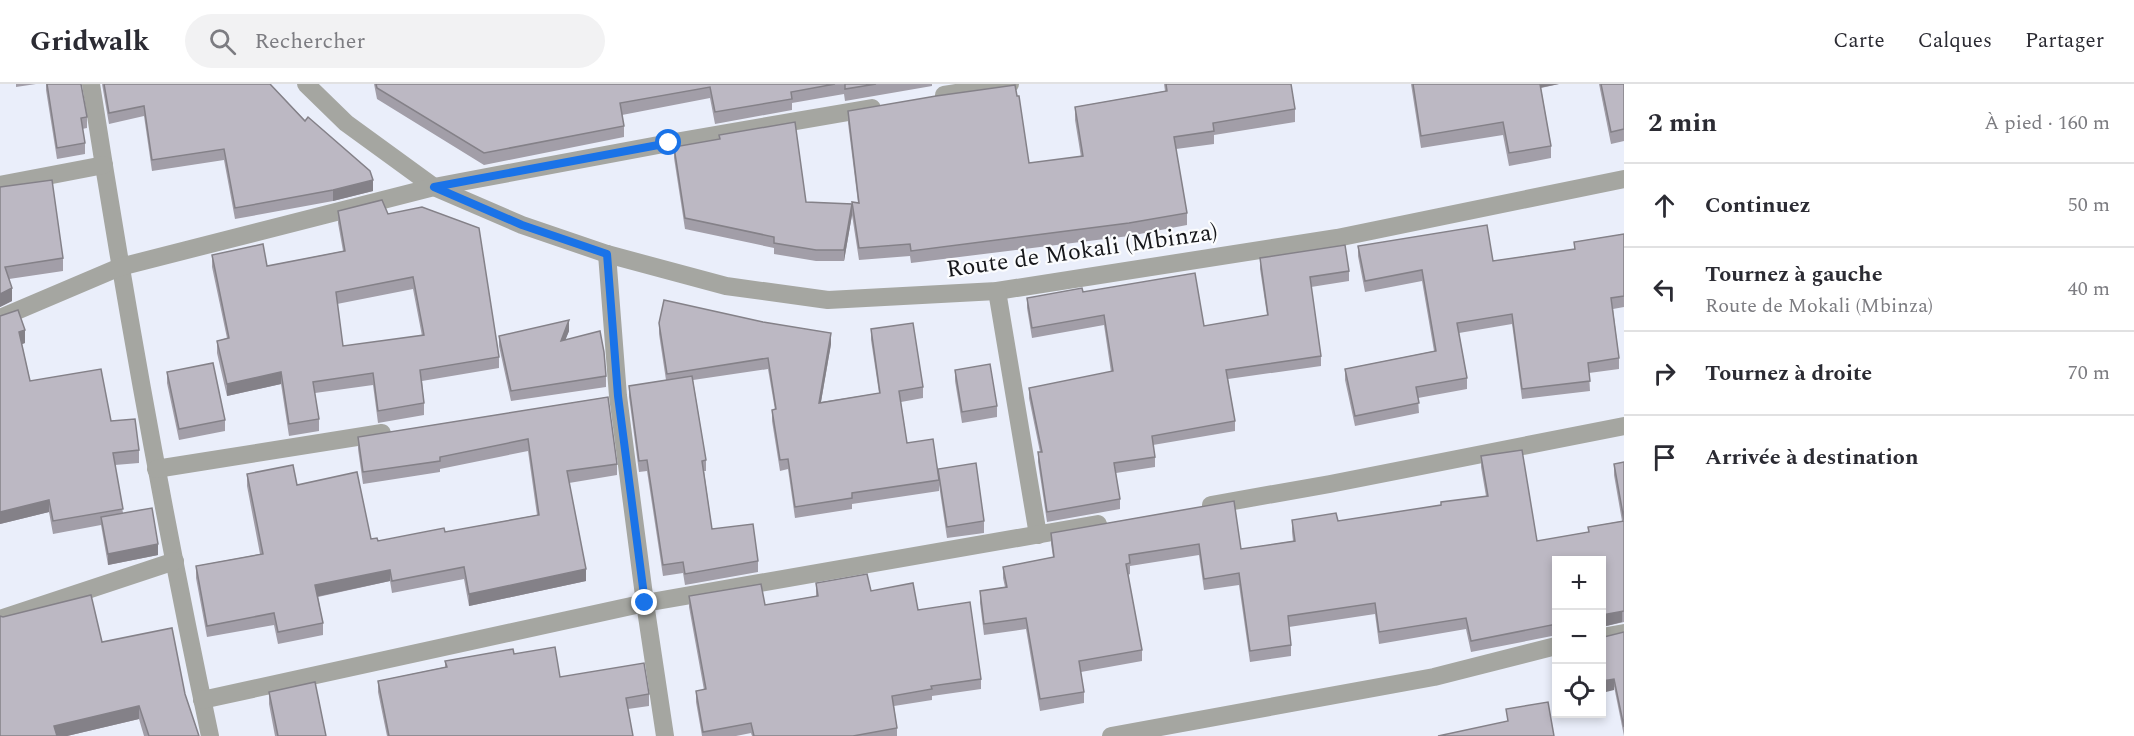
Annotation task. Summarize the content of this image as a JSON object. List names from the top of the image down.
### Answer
{
  "streets": {
    "street": ["Route de Mokali (Mbinza)"]
  },
  "page": {
    "header": "Gridwalk",
    "search": "Rechercher",
    "nav": ["Carte", "Calques", "Partager"],
    "heading": ["2 min", "À pied · 160 m"],
    "list": [
      ["Continuez", "50 m"],
      ["Tournez à gauche", "Route de Mokali (Mbinza)", "40 m"],
      ["Tournez à droite", "70 m"],
      "Arrivée à destination"
    ],
    "map_buttons": ["+", "−"]
  }
}
